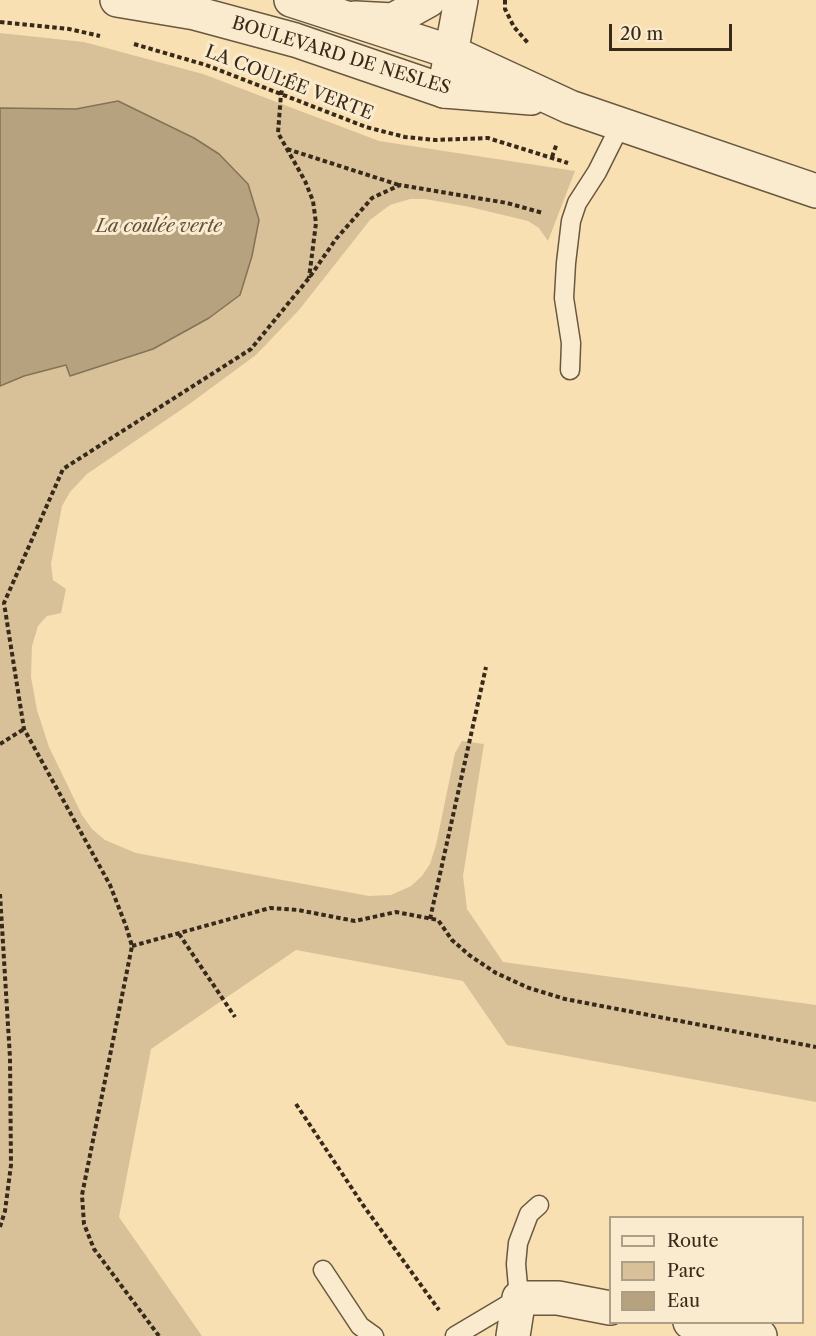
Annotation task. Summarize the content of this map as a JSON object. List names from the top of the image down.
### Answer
{
  "streets": {
    "street": ["BOULEVARD DE NESLES"],
    "path": ["LA COULÉE VERTE"]
  },
  "parks": ["La coulée verte"],
  "legend": ["Route", "Parc", "Eau"],
  "scale_bar": "20 m"
}
